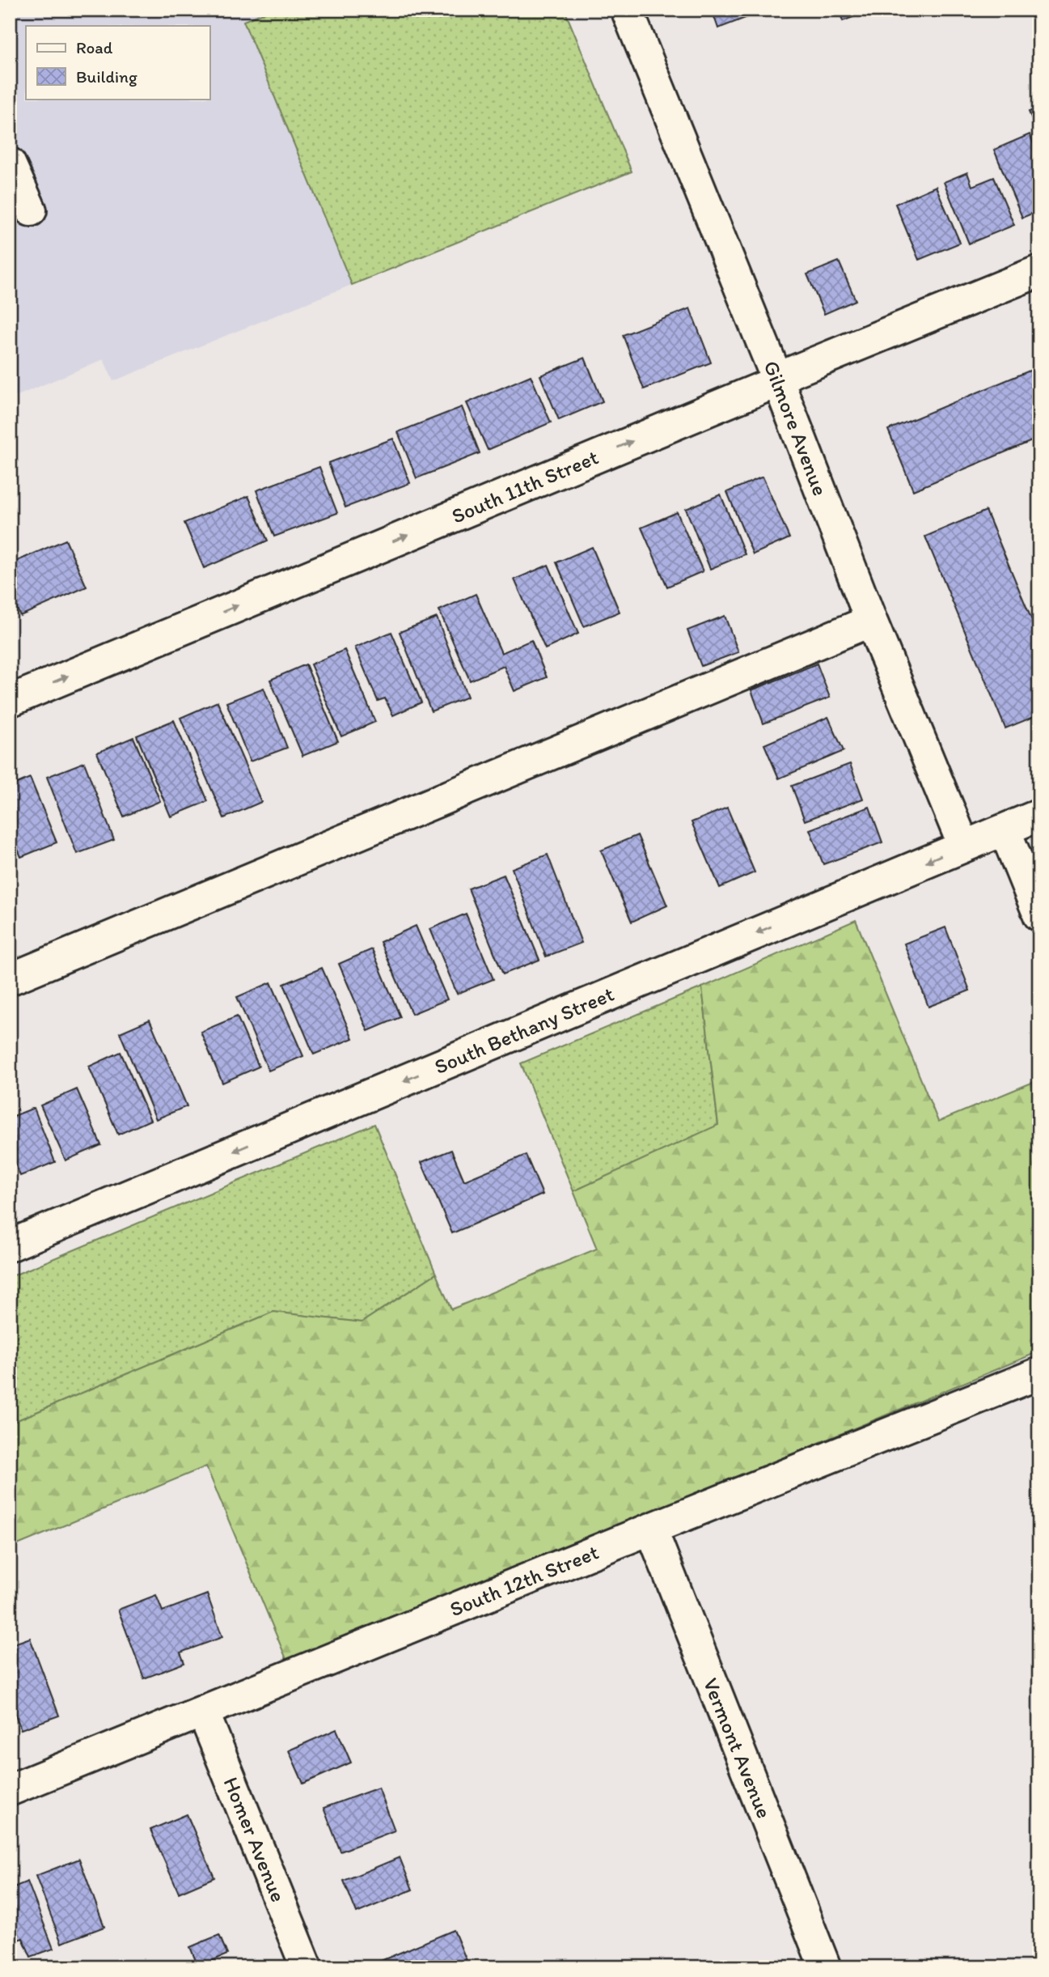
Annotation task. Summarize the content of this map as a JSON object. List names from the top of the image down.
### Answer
{
  "streets": {
    "street": [
      "Gilmore Avenue",
      "South 11th Street",
      "South Bethany Street",
      "South 12th Street",
      "Vermont Avenue",
      "Homer Avenue"
    ]
  },
  "crossings": [
    ["Gilmore Avenue", "South 11th Street"],
    ["Gilmore Avenue", "South Bethany Street"],
    ["South 12th Street", "Vermont Avenue"],
    ["South 12th Street", "Homer Avenue"]
  ],
  "legend": ["Road", "Building"]
}
